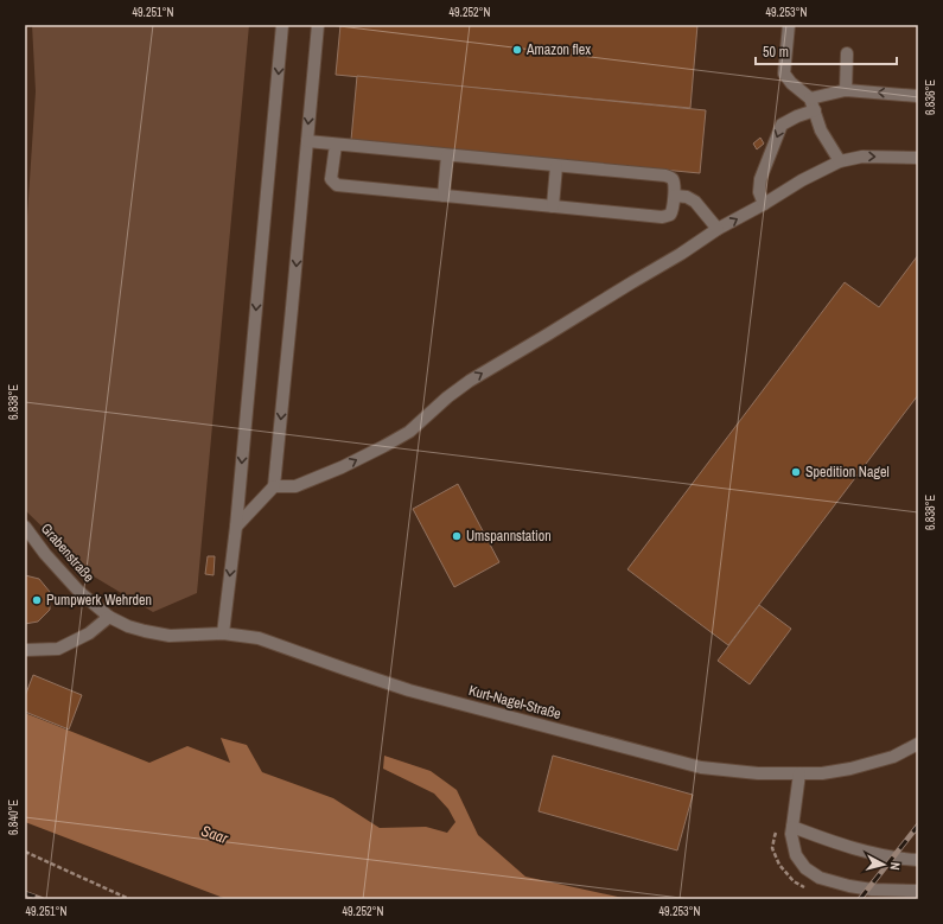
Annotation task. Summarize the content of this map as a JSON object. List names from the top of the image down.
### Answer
{
  "streets": {
    "street": ["Grabenstraße", "Kurt-Nagel-Straße"]
  },
  "crossings": [
    ["Grabenstraße", "Kurt-Nagel-Straße"]
  ],
  "water": ["Saar"],
  "places": [
    "Amazon flex",
    "Spedition Nagel",
    "Umspannstation",
    "Pumpwerk Wehrden"
  ],
  "scale_bar": "50 m",
  "north": "right",
  "coordinates": [
    "49.251°N",
    "49.252°N",
    "49.253°N",
    "6.836°E",
    "6.838°E",
    "6.840°E"
  ]
}
